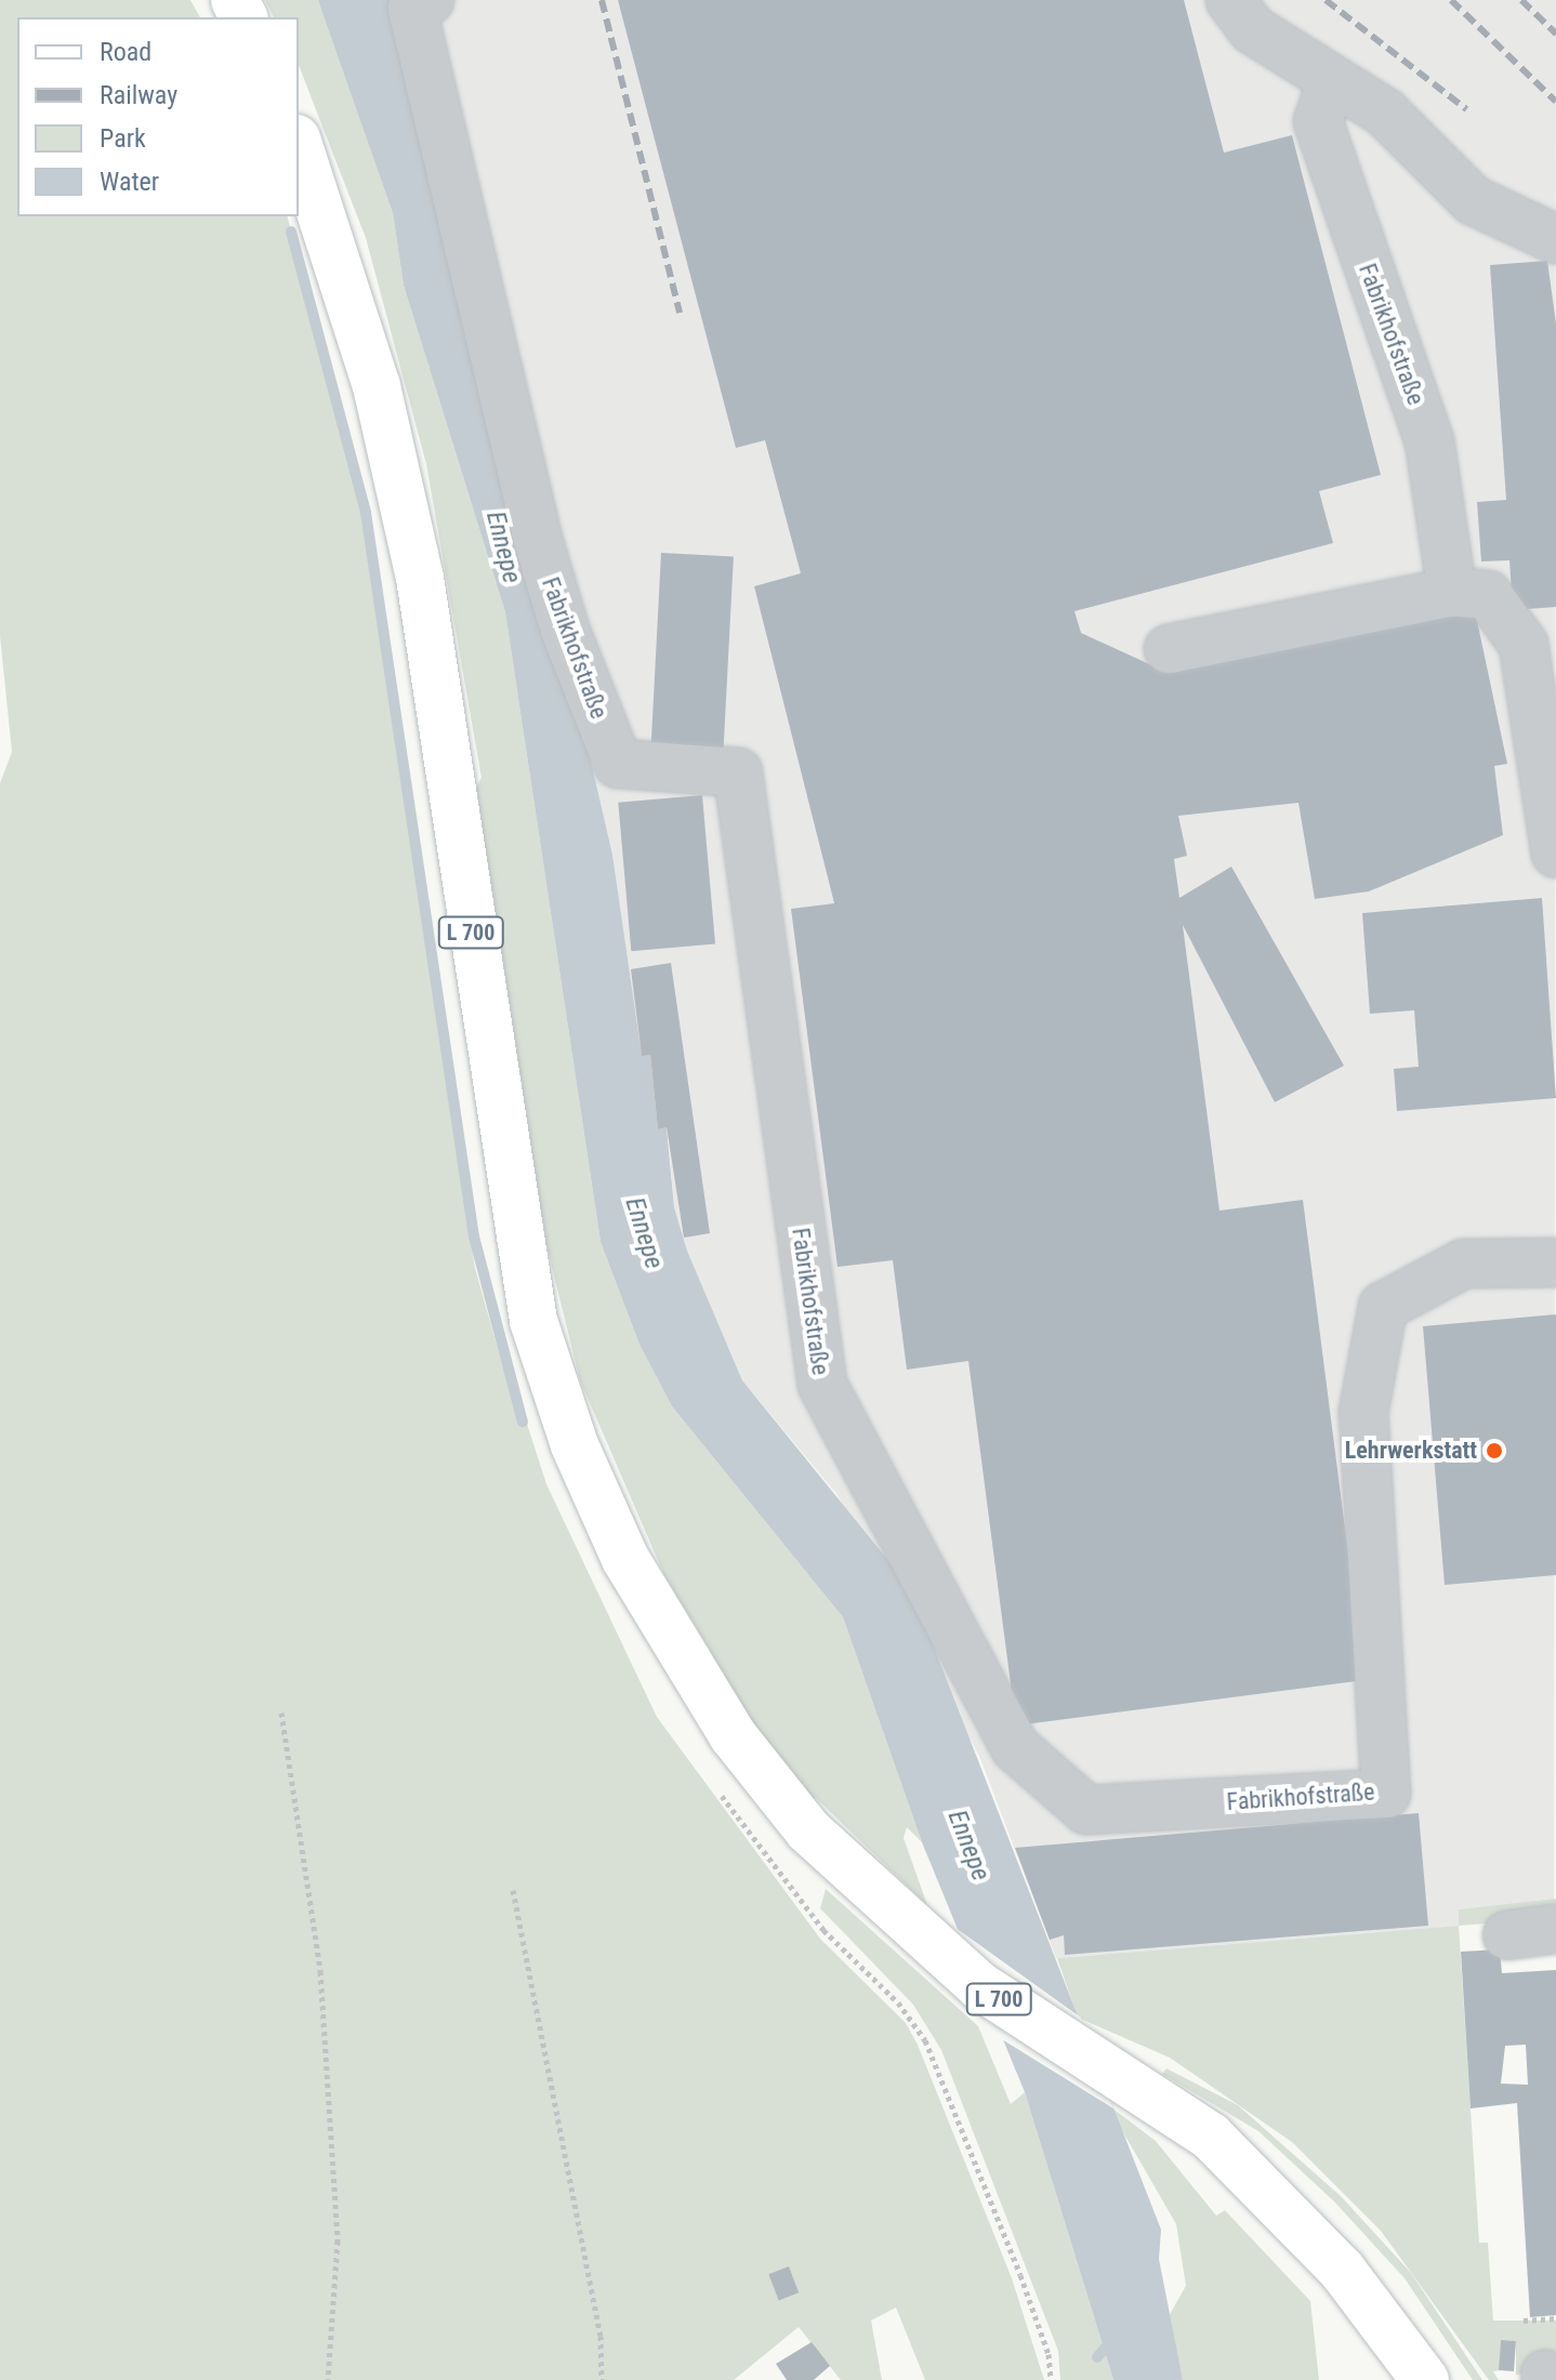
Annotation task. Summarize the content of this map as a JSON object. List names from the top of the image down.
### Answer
{
  "streets": {
    "main road": ["L 700"],
    "lane": ["Fabrikhofstraße"]
  },
  "water": ["Ennepe"],
  "places": ["Lehrwerkstatt"],
  "legend": [
    "Road",
    "Railway",
    "Park",
    "Water"
  ]
}
